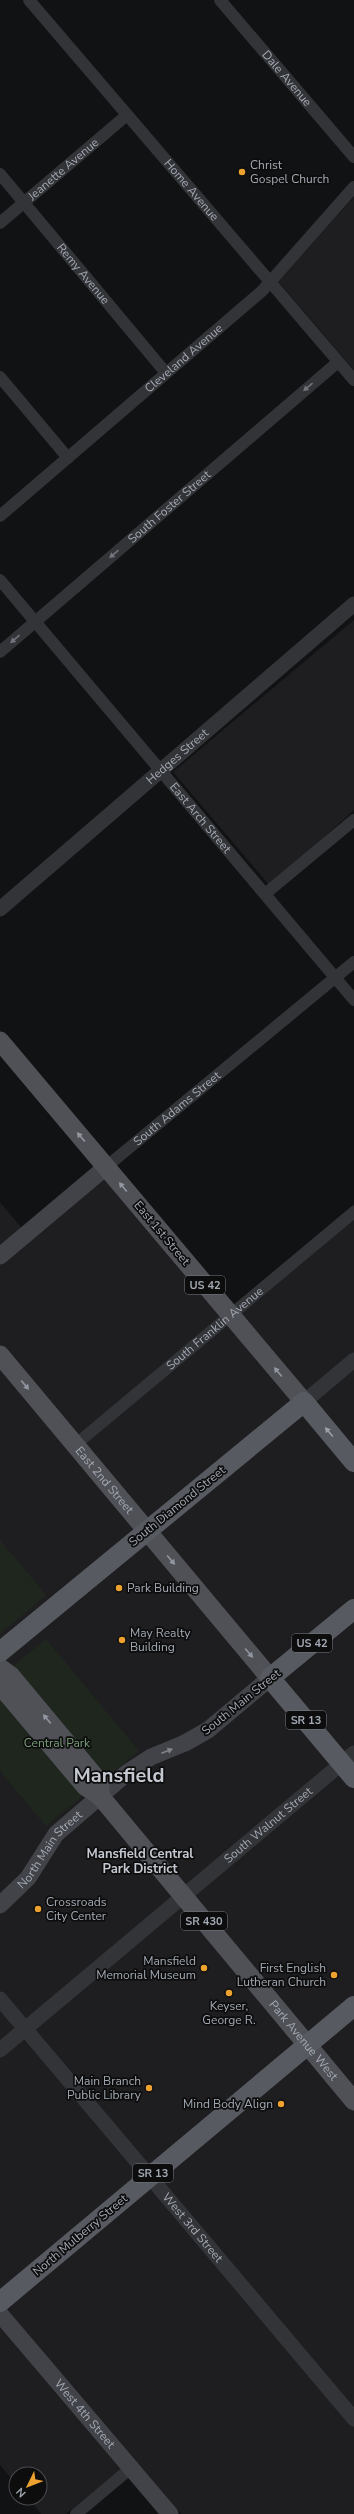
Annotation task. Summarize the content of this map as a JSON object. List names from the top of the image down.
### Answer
{
  "streets": {
    "highway": [
      "East 1st Street",
      "US 42",
      "South Diamond Street",
      "South Main Street",
      "SR 13",
      "North Mulberry Street"
    ],
    "main road": [
      "South Adams Street",
      "East 2nd Street",
      "North Main Street",
      "SR 430",
      "Park Avenue West",
      "West 4th Street"
    ],
    "street": [
      "Dale Avenue",
      "Jeanette Avenue",
      "Home Avenue",
      "Remy Avenue",
      "Cleveland Avenue",
      "South Foster Street",
      "Hedges Street",
      "East Arch Street",
      "South Franklin Avenue",
      "South Walnut Street",
      "West 3rd Street"
    ]
  },
  "crossings": [
    ["Jeanette Avenue", "Home Avenue"],
    ["Jeanette Avenue", "Remy Avenue"],
    ["Home Avenue", "Cleveland Avenue"],
    ["Home Avenue", "South Foster Street"],
    ["Remy Avenue", "Cleveland Avenue"],
    ["South Foster Street", "East Arch Street"],
    ["Hedges Street", "East Arch Street"],
    ["East Arch Street", "South Adams Street"],
    ["South Adams Street", "East 1st Street"],
    ["East 1st Street", "South Franklin Avenue"],
    ["East 1st Street", "South Diamond Street"],
    ["South Franklin Avenue", "East 2nd Street"],
    ["East 2nd Street", "South Diamond Street"],
    ["East 2nd Street", "South Main Street"],
    ["East 2nd Street", "SR 13"],
    ["South Main Street", "SR 13"],
    ["South Main Street", "North Main Street"],
    ["South Main Street", "SR 430"],
    ["South Main Street", "Park Avenue West"],
    ["SR 13", "South Walnut Street"],
    ["SR 13", "Park Avenue West"],
    ["SR 13", "North Mulberry Street"],
    ["South Walnut Street", "Park Avenue West"],
    ["South Walnut Street", "West 3rd Street"],
    ["North Main Street", "SR 430"],
    ["North Main Street", "Park Avenue West"],
    ["SR 430", "Park Avenue West"],
    ["Park Avenue West", "North Mulberry Street"],
    ["West 3rd Street", "North Mulberry Street"]
  ],
  "one_way": [
    "South Foster Street",
    "East 1st Street",
    "East 2nd Street",
    "South Main Street"
  ],
  "districts": ["Mansfield", "Mansfield Central Park District"],
  "parks": ["Central Park"],
  "places": [
    "Christ Gospel Church",
    "Park Building",
    "May Realty Building",
    "Crossroads City Center",
    "Mansfield Memorial Museum",
    "First English Lutheran Church",
    "Keyser, George R.",
    "Main Branch Public Library",
    "Mind Body Align"
  ],
  "north": "bottom left"
}
